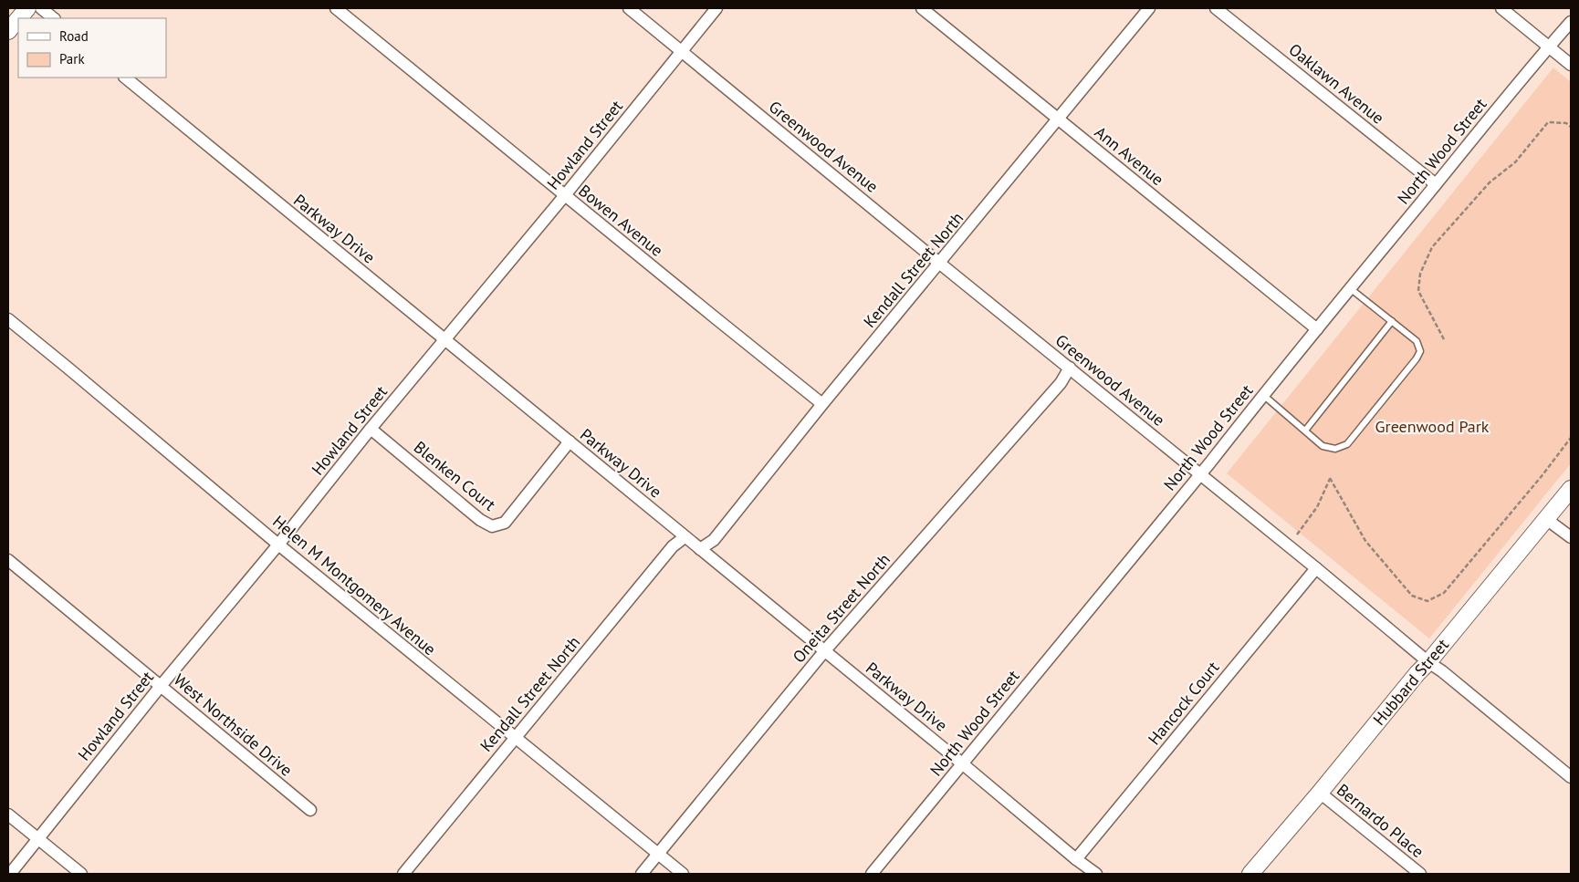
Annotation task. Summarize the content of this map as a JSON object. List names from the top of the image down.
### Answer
{
  "streets": {
    "street": [
      "Oaklawn Avenue",
      "Howland Street",
      "Greenwood Avenue",
      "North Wood Street",
      "Ann Avenue",
      "Bowen Avenue",
      "Parkway Drive",
      "Kendall Street North",
      "Blenken Court",
      "Helen M Montgomery Avenue",
      "Oneita Street North",
      "Hubbard Street",
      "Hancock Court",
      "West Northside Drive",
      "Bernardo Place"
    ]
  },
  "crossings": [
    ["Oaklawn Avenue", "North Wood Street"],
    ["Howland Street", "Greenwood Avenue"],
    ["Howland Street", "Bowen Avenue"],
    ["Howland Street", "Parkway Drive"],
    ["Howland Street", "Blenken Court"],
    ["Howland Street", "Helen M Montgomery Avenue"],
    ["Howland Street", "West Northside Drive"],
    ["Greenwood Avenue", "North Wood Street"],
    ["Greenwood Avenue", "Kendall Street North"],
    ["Greenwood Avenue", "Oneita Street North"],
    ["Greenwood Avenue", "Hubbard Street"],
    ["Greenwood Avenue", "Hancock Court"],
    ["North Wood Street", "Ann Avenue"],
    ["North Wood Street", "Parkway Drive"],
    ["Ann Avenue", "Kendall Street North"],
    ["Bowen Avenue", "Kendall Street North"],
    ["Parkway Drive", "Kendall Street North"],
    ["Parkway Drive", "Blenken Court"],
    ["Parkway Drive", "Oneita Street North"],
    ["Parkway Drive", "Hancock Court"],
    ["Kendall Street North", "Helen M Montgomery Avenue"],
    ["Helen M Montgomery Avenue", "Oneita Street North"],
    ["Hubbard Street", "Bernardo Place"]
  ],
  "parks": ["Greenwood Park"],
  "legend": ["Road", "Park"]
}
